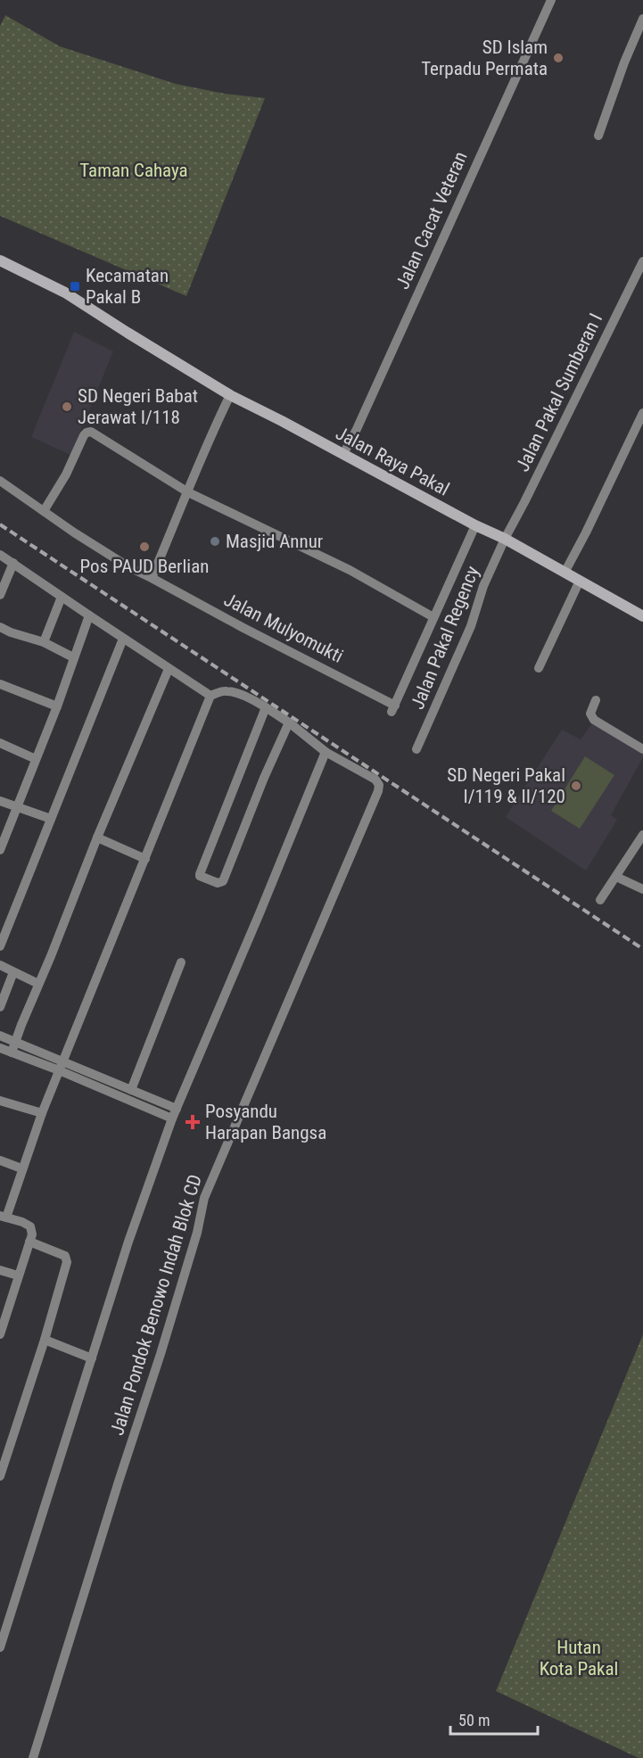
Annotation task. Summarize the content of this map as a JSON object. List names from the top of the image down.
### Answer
{
  "streets": {
    "main road": ["Jalan Raya Pakal"],
    "street": [
      "Jalan Cacat Veteran",
      "Jalan Pakal Sumberan I",
      "Jalan Mulyomukti",
      "Jalan Pakal Regency",
      "Jalan Pondok Benowo Indah Blok CD"
    ]
  },
  "crossings": [
    ["Jalan Cacat Veteran", "Jalan Raya Pakal"],
    ["Jalan Pakal Sumberan I", "Jalan Raya Pakal"],
    ["Jalan Pakal Sumberan I", "Jalan Pakal Regency"],
    ["Jalan Raya Pakal", "Jalan Mulyomukti"],
    ["Jalan Raya Pakal", "Jalan Pakal Regency"]
  ],
  "parks": ["Taman Cahaya", "Hutan Kota Pakal"],
  "places": {
    "other": [
      "SD Islam Terpadu Permata",
      "SD Negeri Babat Jerawat I/118",
      "Masjid Annur",
      "Pos PAUD Berlian",
      "SD Negeri Pakal I/119 & II/120"
    ],
    "transit": ["Kecamatan Pakal B"],
    "health": ["Posyandu Harapan Bangsa"]
  },
  "scale_bar": "50 m"
}
